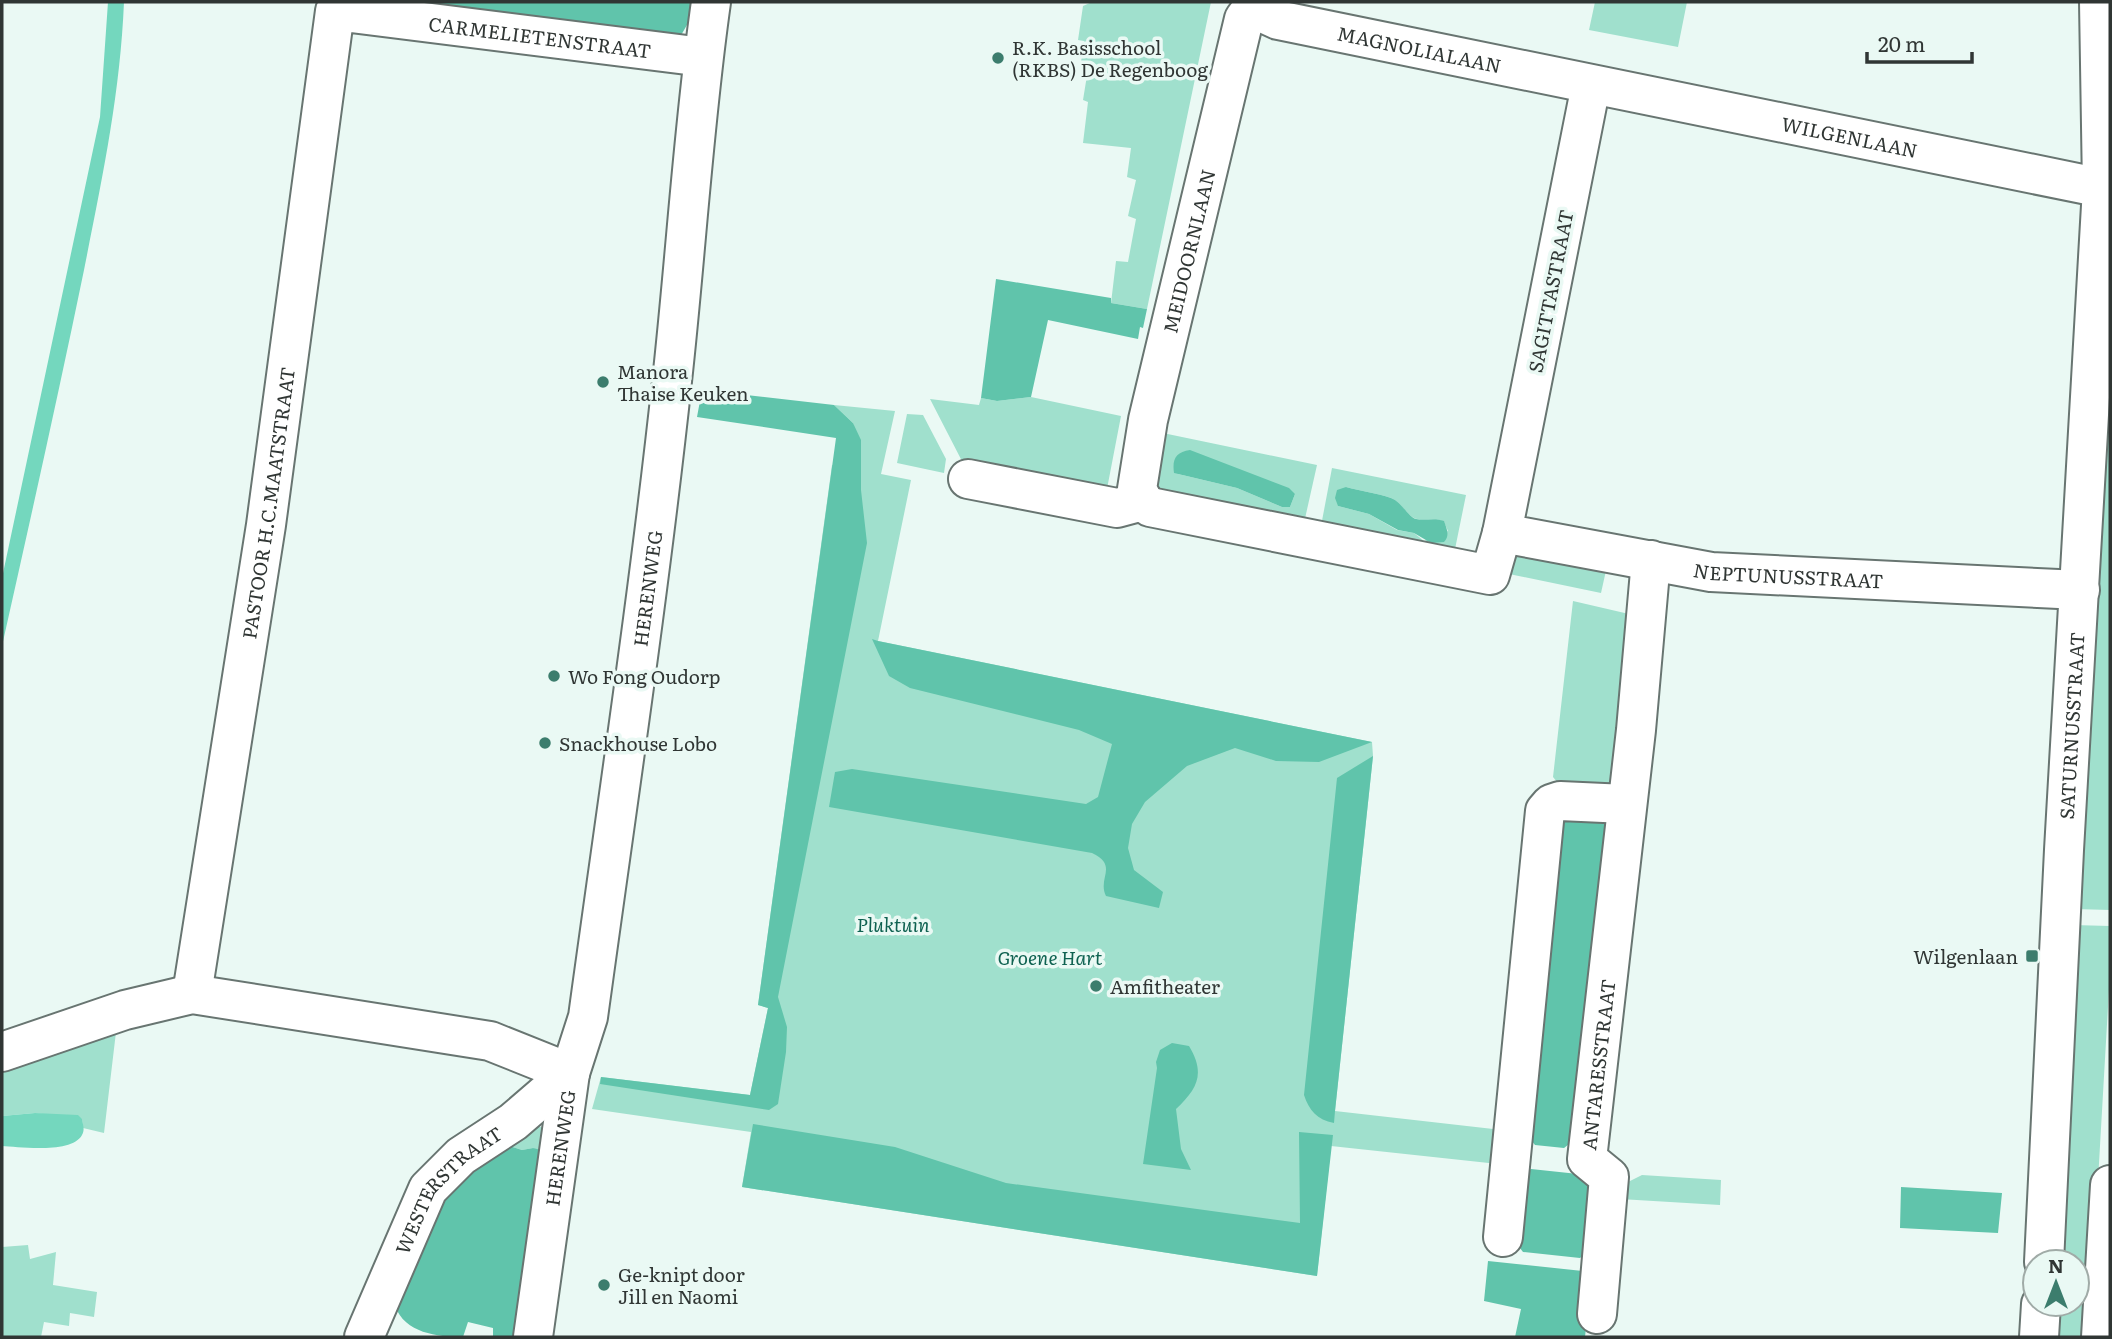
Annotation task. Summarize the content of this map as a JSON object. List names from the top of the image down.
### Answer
{
  "streets": {
    "street": [
      "CARMELIETENSTRAAT",
      "MAGNOLIALAAN",
      "WILGENLAAN",
      "MEIDOORNLAAN",
      "SAGITTASTRAAT",
      "PASTOOR H.C.MAATSTRAAT",
      "NEPTUNUSSTRAAT",
      "HERENWEG",
      "SATURNUSSTRAAT",
      "ANTARESSTRAAT",
      "WESTERSTRAAT"
    ]
  },
  "crossings": [
    ["CARMELIETENSTRAAT", "PASTOOR H.C.MAATSTRAAT"],
    ["CARMELIETENSTRAAT", "HERENWEG"],
    ["MAGNOLIALAAN", "WILGENLAAN"],
    ["MAGNOLIALAAN", "MEIDOORNLAAN"],
    ["MAGNOLIALAAN", "SAGITTASTRAAT"],
    ["WILGENLAAN", "SAGITTASTRAAT"],
    ["WILGENLAAN", "SATURNUSSTRAAT"],
    ["SAGITTASTRAAT", "NEPTUNUSSTRAAT"],
    ["NEPTUNUSSTRAAT", "SATURNUSSTRAAT"],
    ["NEPTUNUSSTRAAT", "ANTARESSTRAAT"],
    ["HERENWEG", "WESTERSTRAAT"]
  ],
  "parks": ["Pluktuin", "Groene Hart"],
  "places": {
    "other": [
      "R.K. Basisschool (RKBS) De Regenboog",
      "Manora Thaise Keuken",
      "Wo Fong Oudorp",
      "Snackhouse Lobo",
      "Amfitheater",
      "Ge-knipt door Jill en Naomi"
    ],
    "transit": ["Wilgenlaan"]
  },
  "scale_bar": "20 m",
  "north": "top"
}
